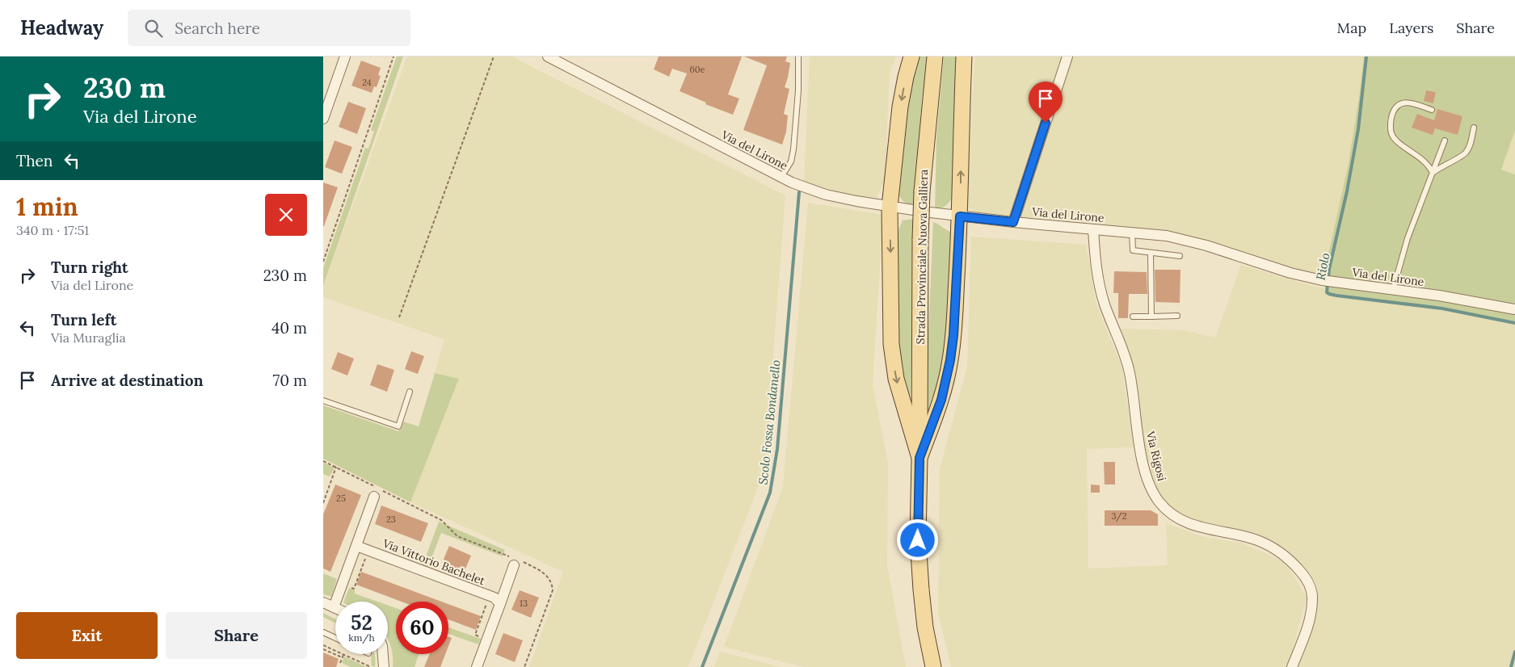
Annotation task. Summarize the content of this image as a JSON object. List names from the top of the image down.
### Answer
{
  "streets": {
    "main road": ["Strada Provinciale Nuova Galliera"],
    "street": ["Via del Lirone", "Via Rigosi", "Via Vittorio Bachelet"]
  },
  "crossings": [
    ["Via del Lirone", "Via Rigosi"]
  ],
  "water": ["Riolo", "Scolo Fossa Bondanello"],
  "house_numbers": [
    "60e",
    "24",
    "25",
    "3/2",
    "23",
    "13"
  ],
  "page": {
    "header": "Headway",
    "search": "Search here",
    "nav": ["Map", "Layers", "Share"],
    "turn": ["230 m", "Via del Lirone"],
    "then": "Then",
    "heading": ["1 min", "340 m · 17:51"],
    "list": [
      {
        "name": "Turn right",
        "note": "Via del Lirone",
        "value": "230 m"
      },
      {
        "name": "Turn left",
        "note": "Via Muraglia",
        "value": "40 m"
      },
      {
        "name": "Arrive at destination",
        "value": "70 m"
      }
    ],
    "speed": "52 km/h",
    "limit": "60",
    "buttons": ["Exit", "Share"]
  }
}
